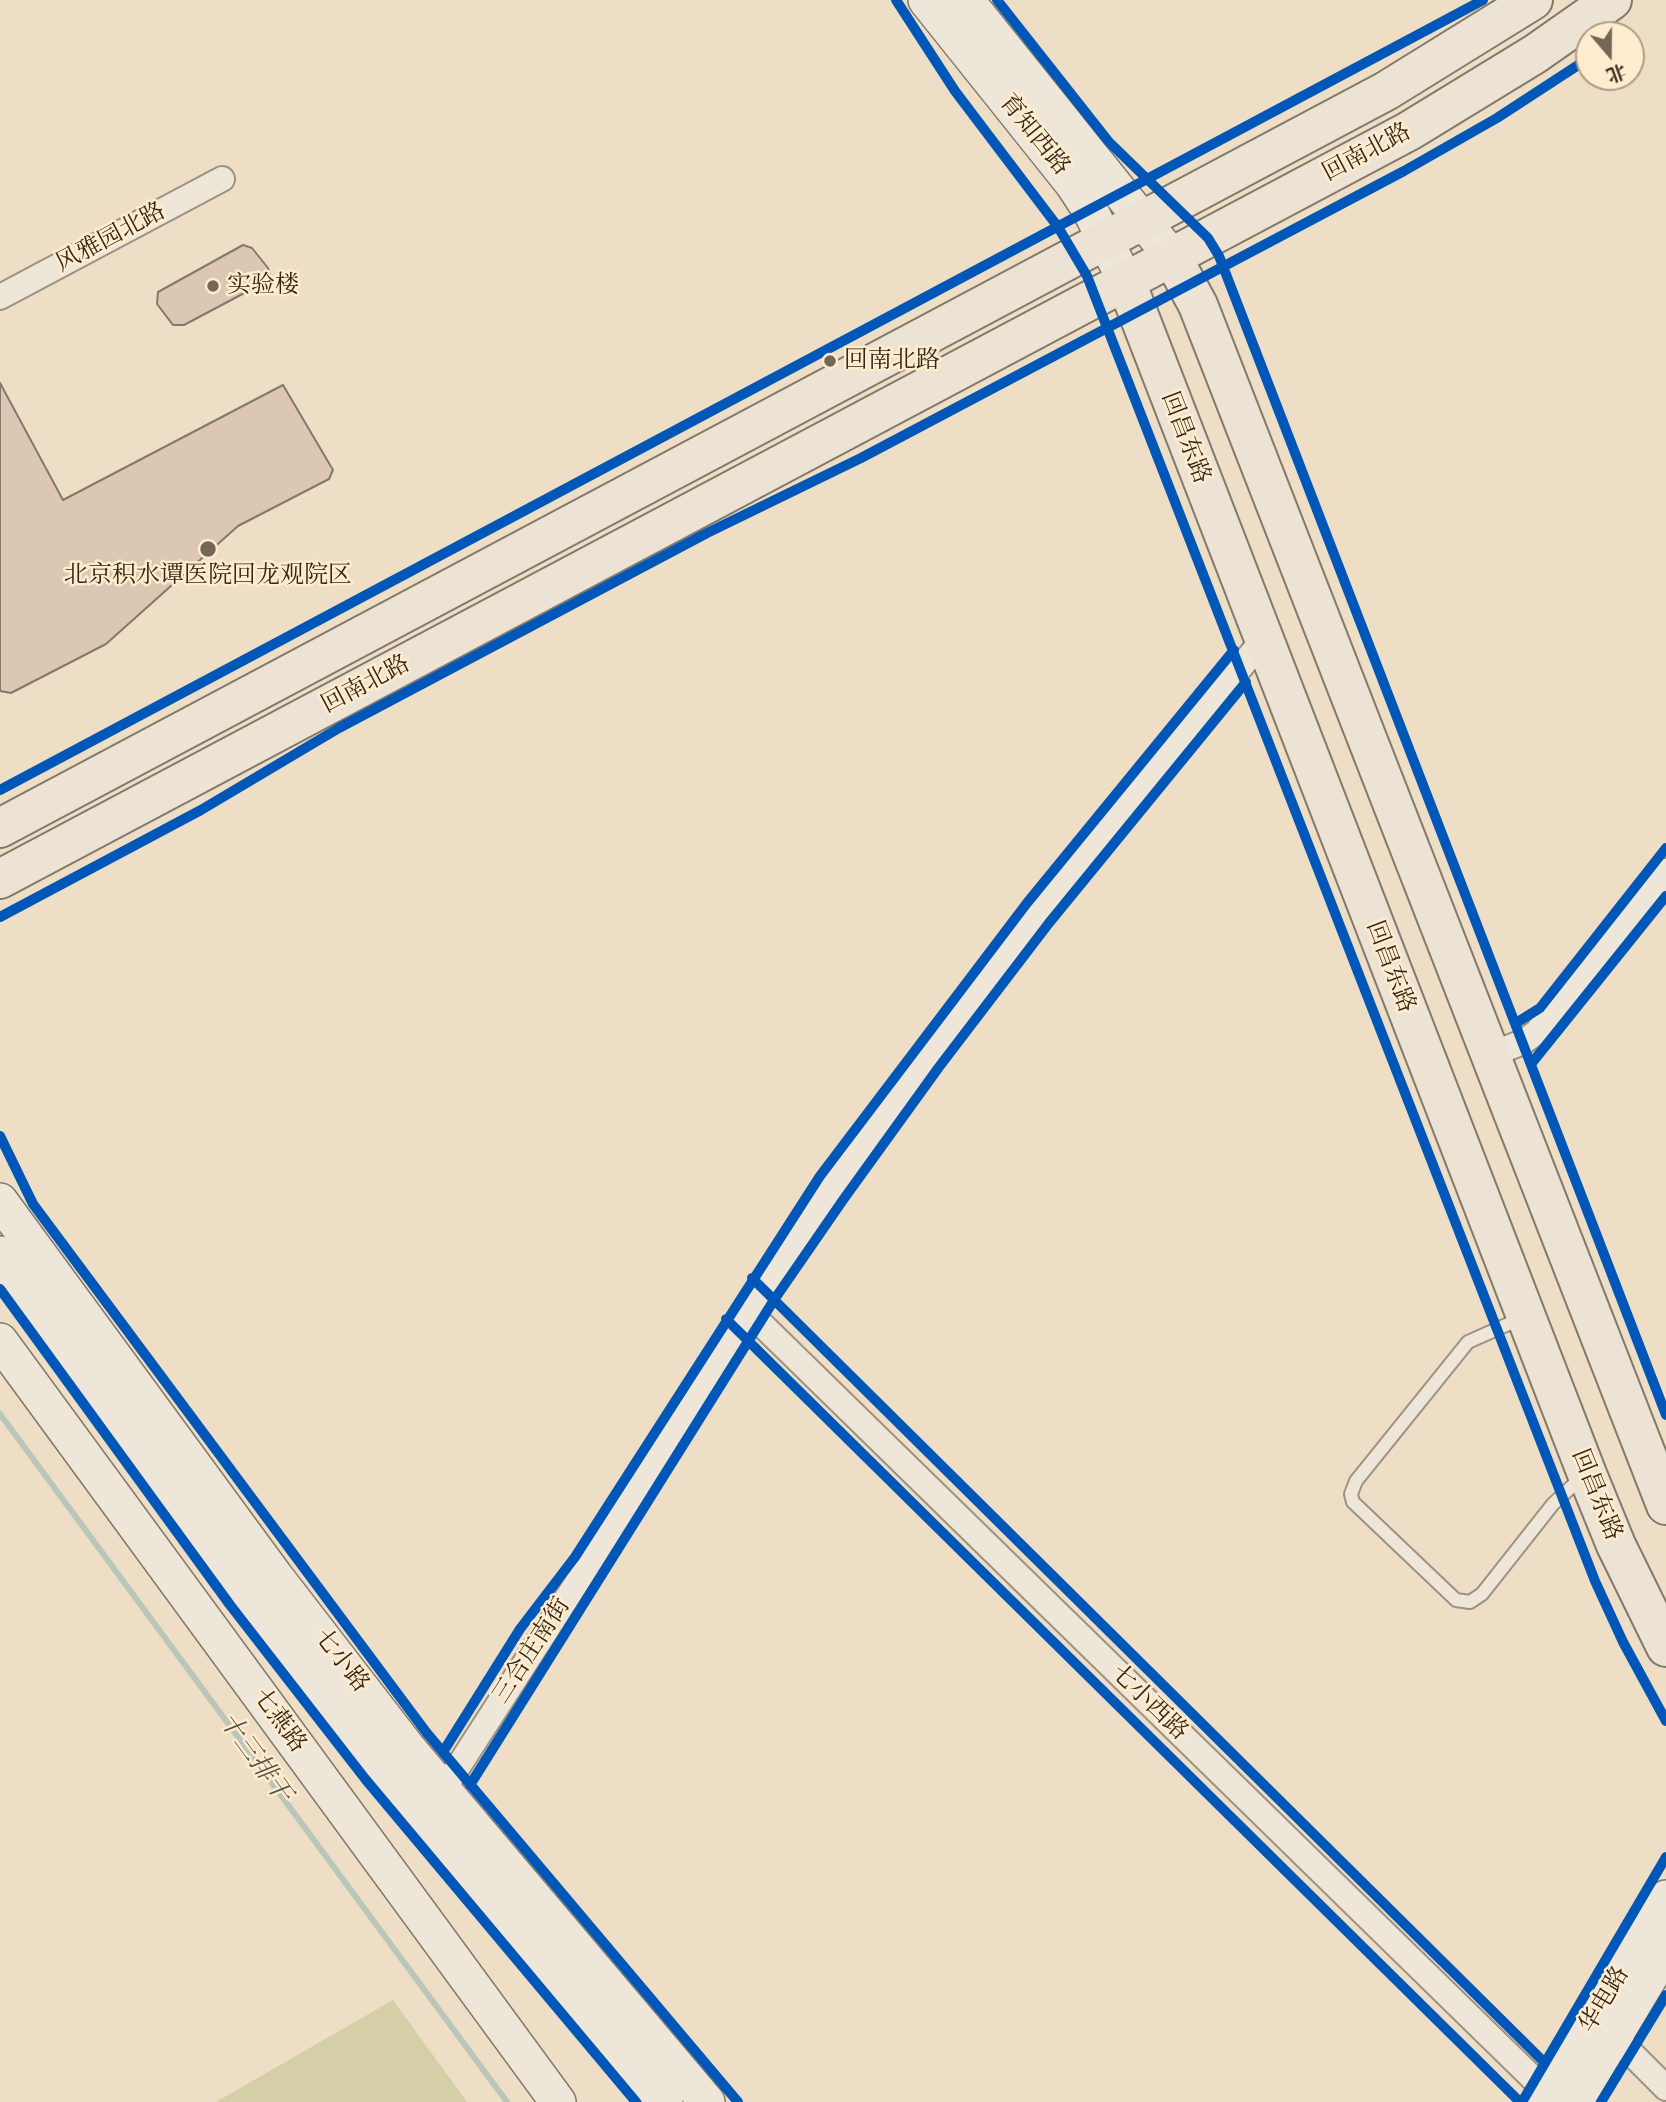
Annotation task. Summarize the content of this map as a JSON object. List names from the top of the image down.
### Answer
{
  "streets": {
    "main road": ["回南北路", "回昌东路"],
    "street": [
      "育知西路",
      "风雅园北路",
      "三合庄南街",
      "七小路",
      "七小西路",
      "七燕路",
      "华电路"
    ]
  },
  "crossings": [
    ["育知西路", "回南北路"],
    ["育知西路", "回昌东路"],
    ["回南北路", "回昌东路"],
    ["回昌东路", "三合庄南街"],
    ["三合庄南街", "七小路"],
    ["三合庄南街", "七小西路"],
    ["七小西路", "华电路"]
  ],
  "water": ["十三排干"],
  "places": ["实验楼", "回南北路", "北京积水谭医院回龙观院区"],
  "north": "bottom"
}
